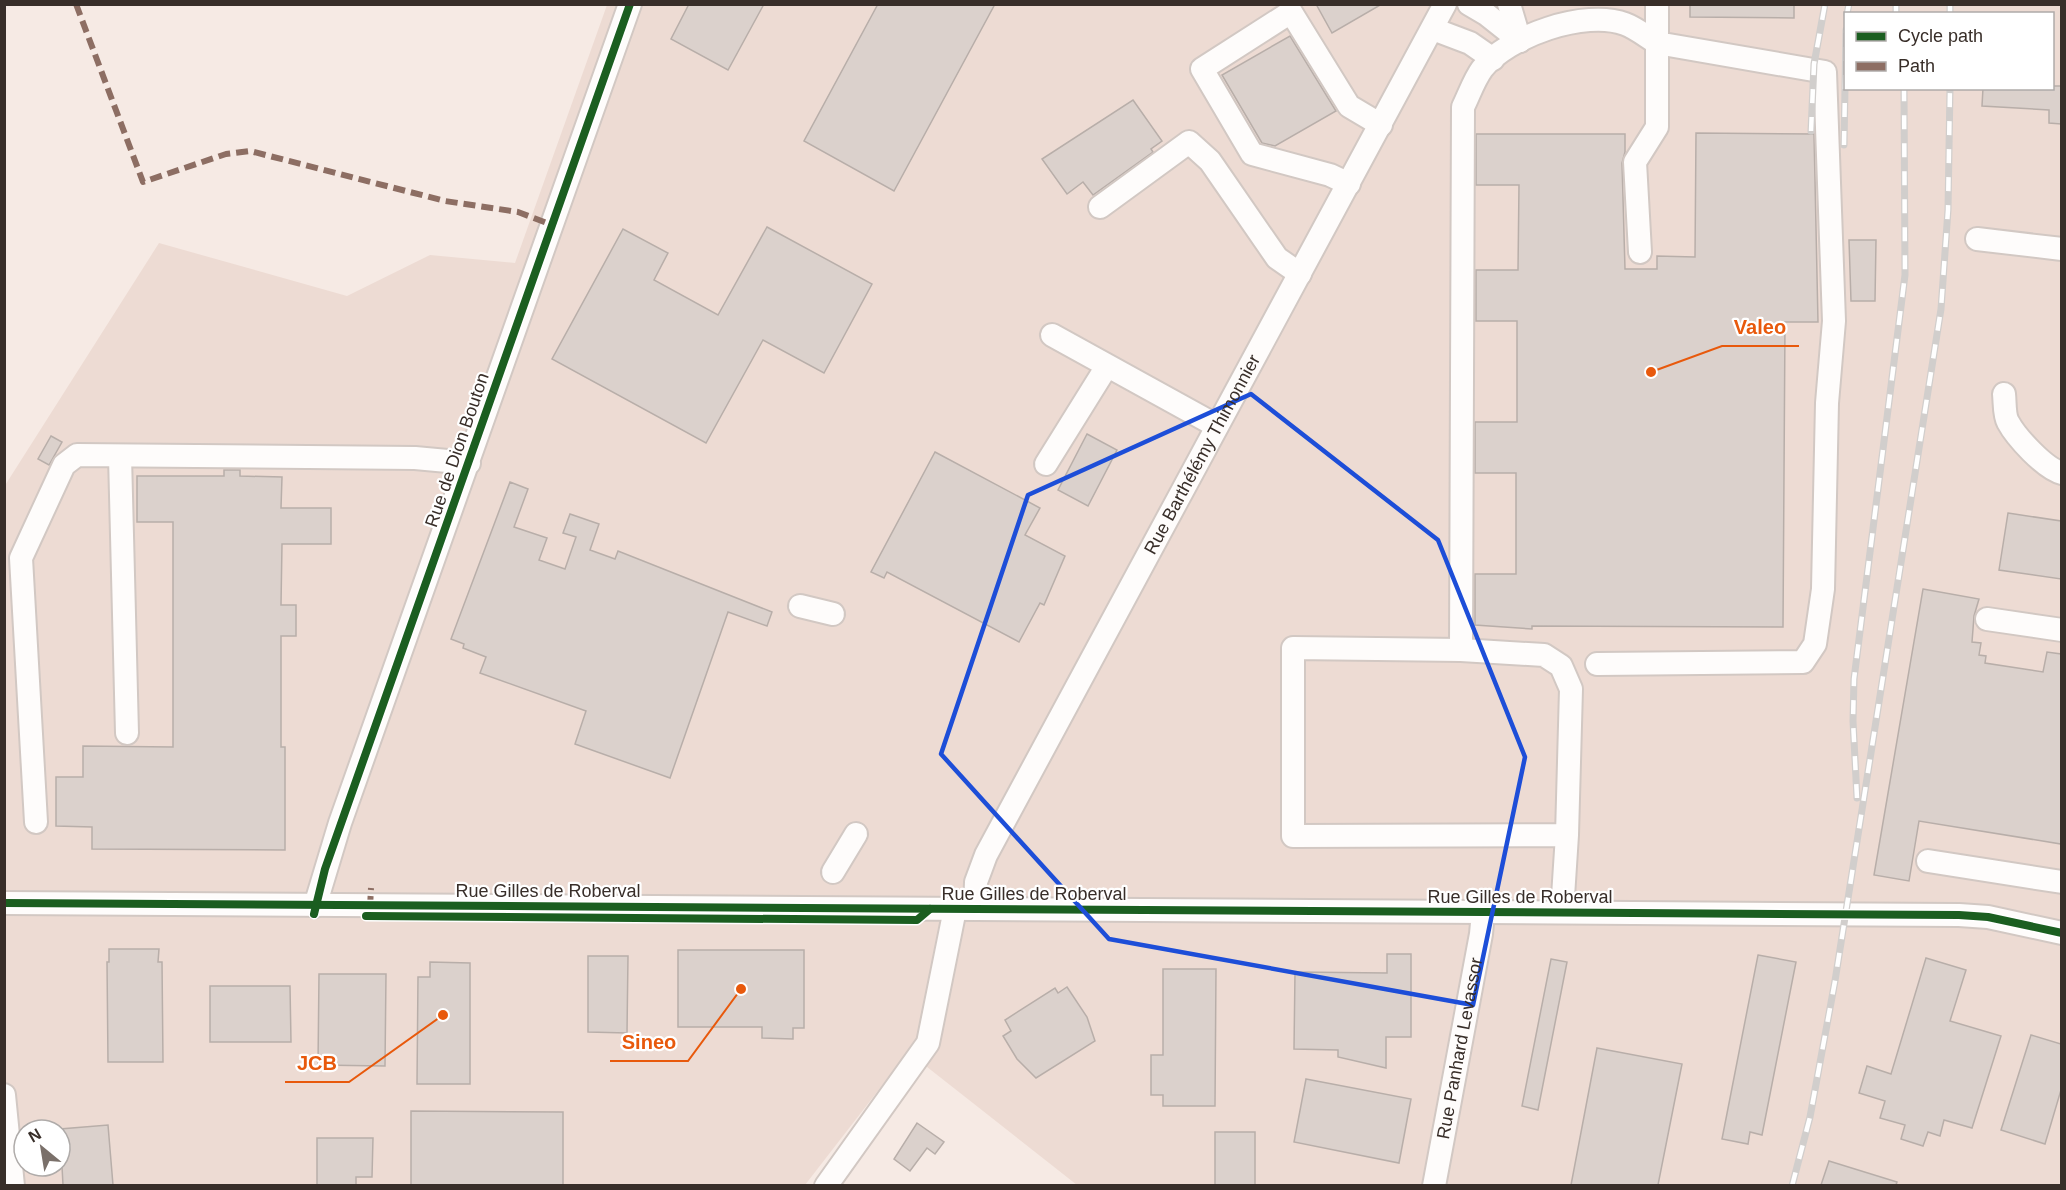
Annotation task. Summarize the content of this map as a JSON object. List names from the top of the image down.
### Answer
{
  "streets": {
    "street": [
      "Rue de Dion Bouton",
      "Rue Barthélémy Thimonnier",
      "Rue Gilles de Roberval",
      "Rue Panhard Levassor"
    ]
  },
  "crossings": [
    ["Rue de Dion Bouton", "Rue Gilles de Roberval"],
    ["Rue Barthélémy Thimonnier", "Rue Gilles de Roberval"],
    ["Rue Gilles de Roberval", "Rue Panhard Levassor"]
  ],
  "places": ["Valeo", "Sineo", "JCB"],
  "legend": ["Cycle path", "Path"],
  "north": "top left"
}
